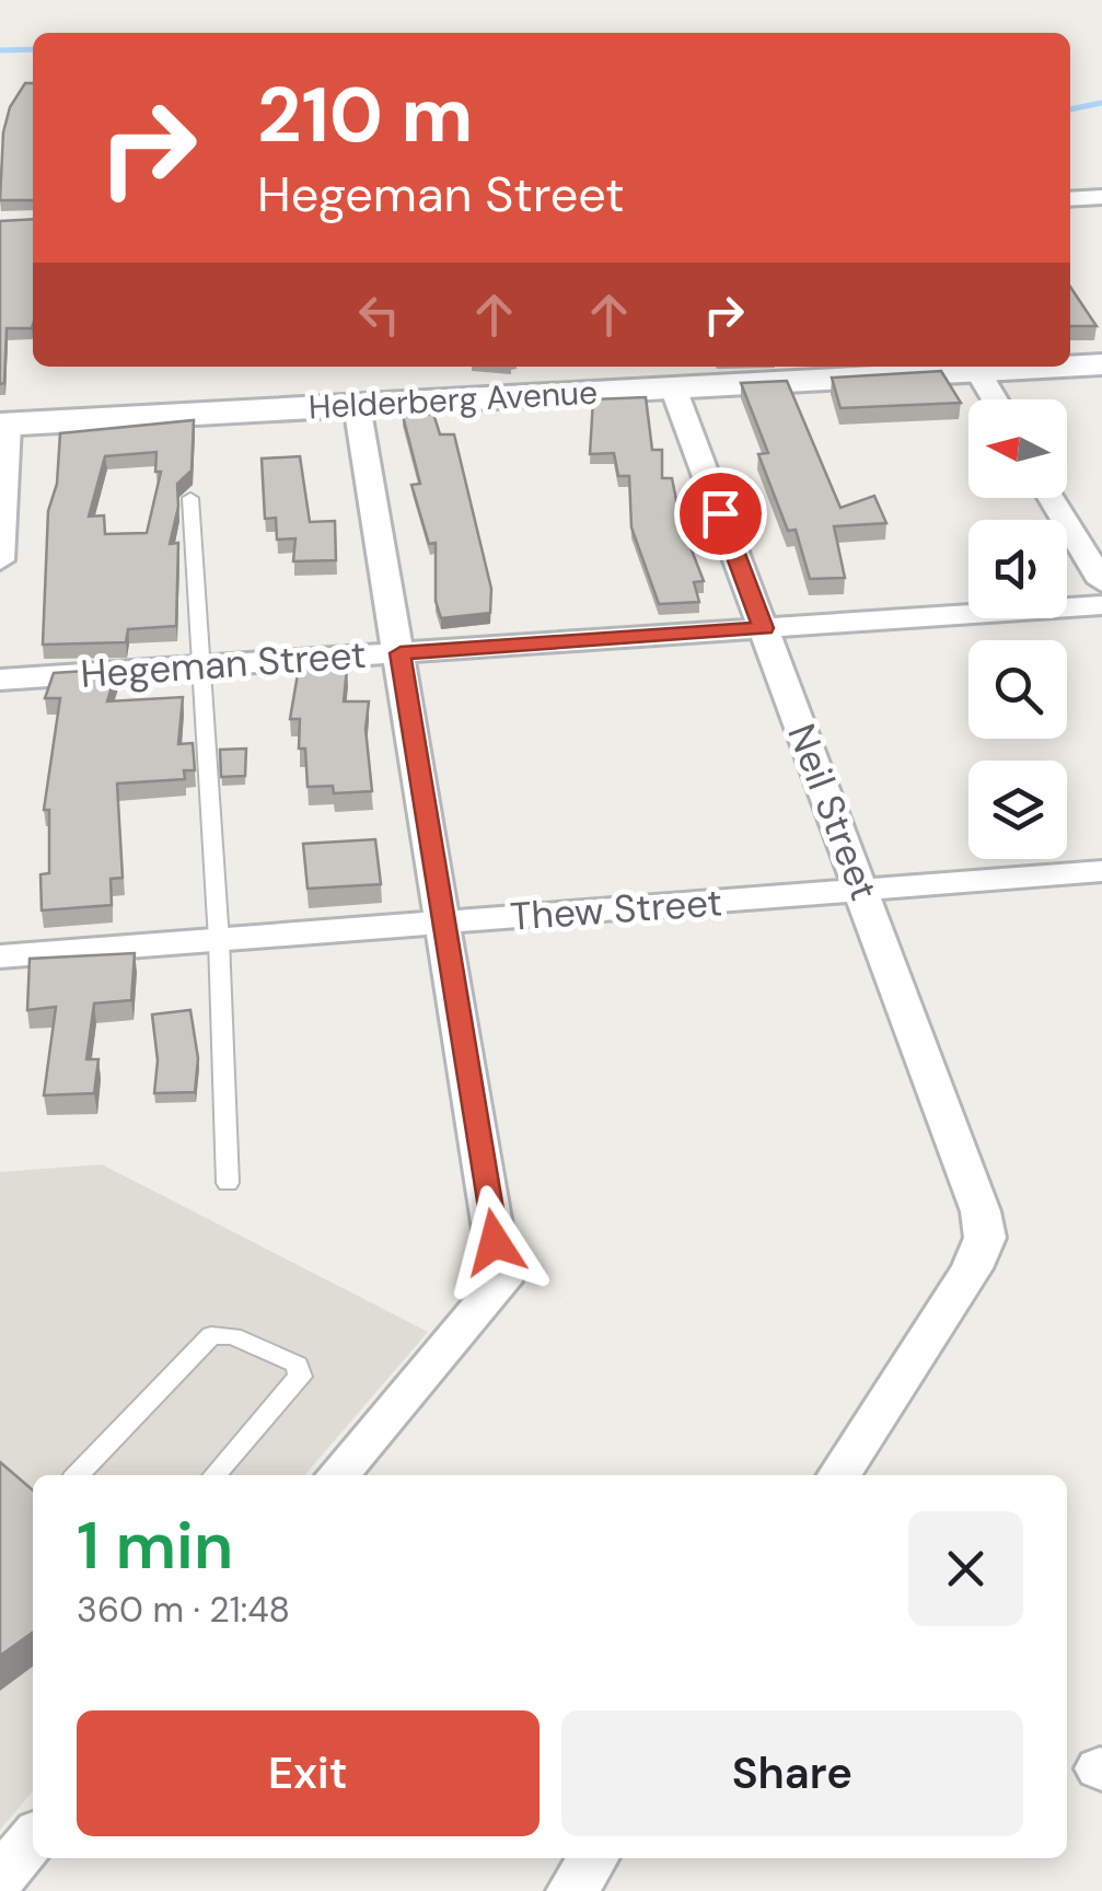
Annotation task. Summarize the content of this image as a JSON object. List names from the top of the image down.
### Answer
{
  "streets": {
    "street": [
      "Helderberg Avenue",
      "Hegeman Street",
      "Neil Street",
      "Thew Street"
    ]
  },
  "crossings": [
    ["Helderberg Avenue", "Neil Street"],
    ["Hegeman Street", "Neil Street"],
    ["Neil Street", "Thew Street"]
  ],
  "north": "left",
  "page": {
    "turn": ["210 m", "Hegeman Street"],
    "heading": ["1 min", "360 m · 21:48"],
    "buttons": ["Exit", "Share"]
  }
}
